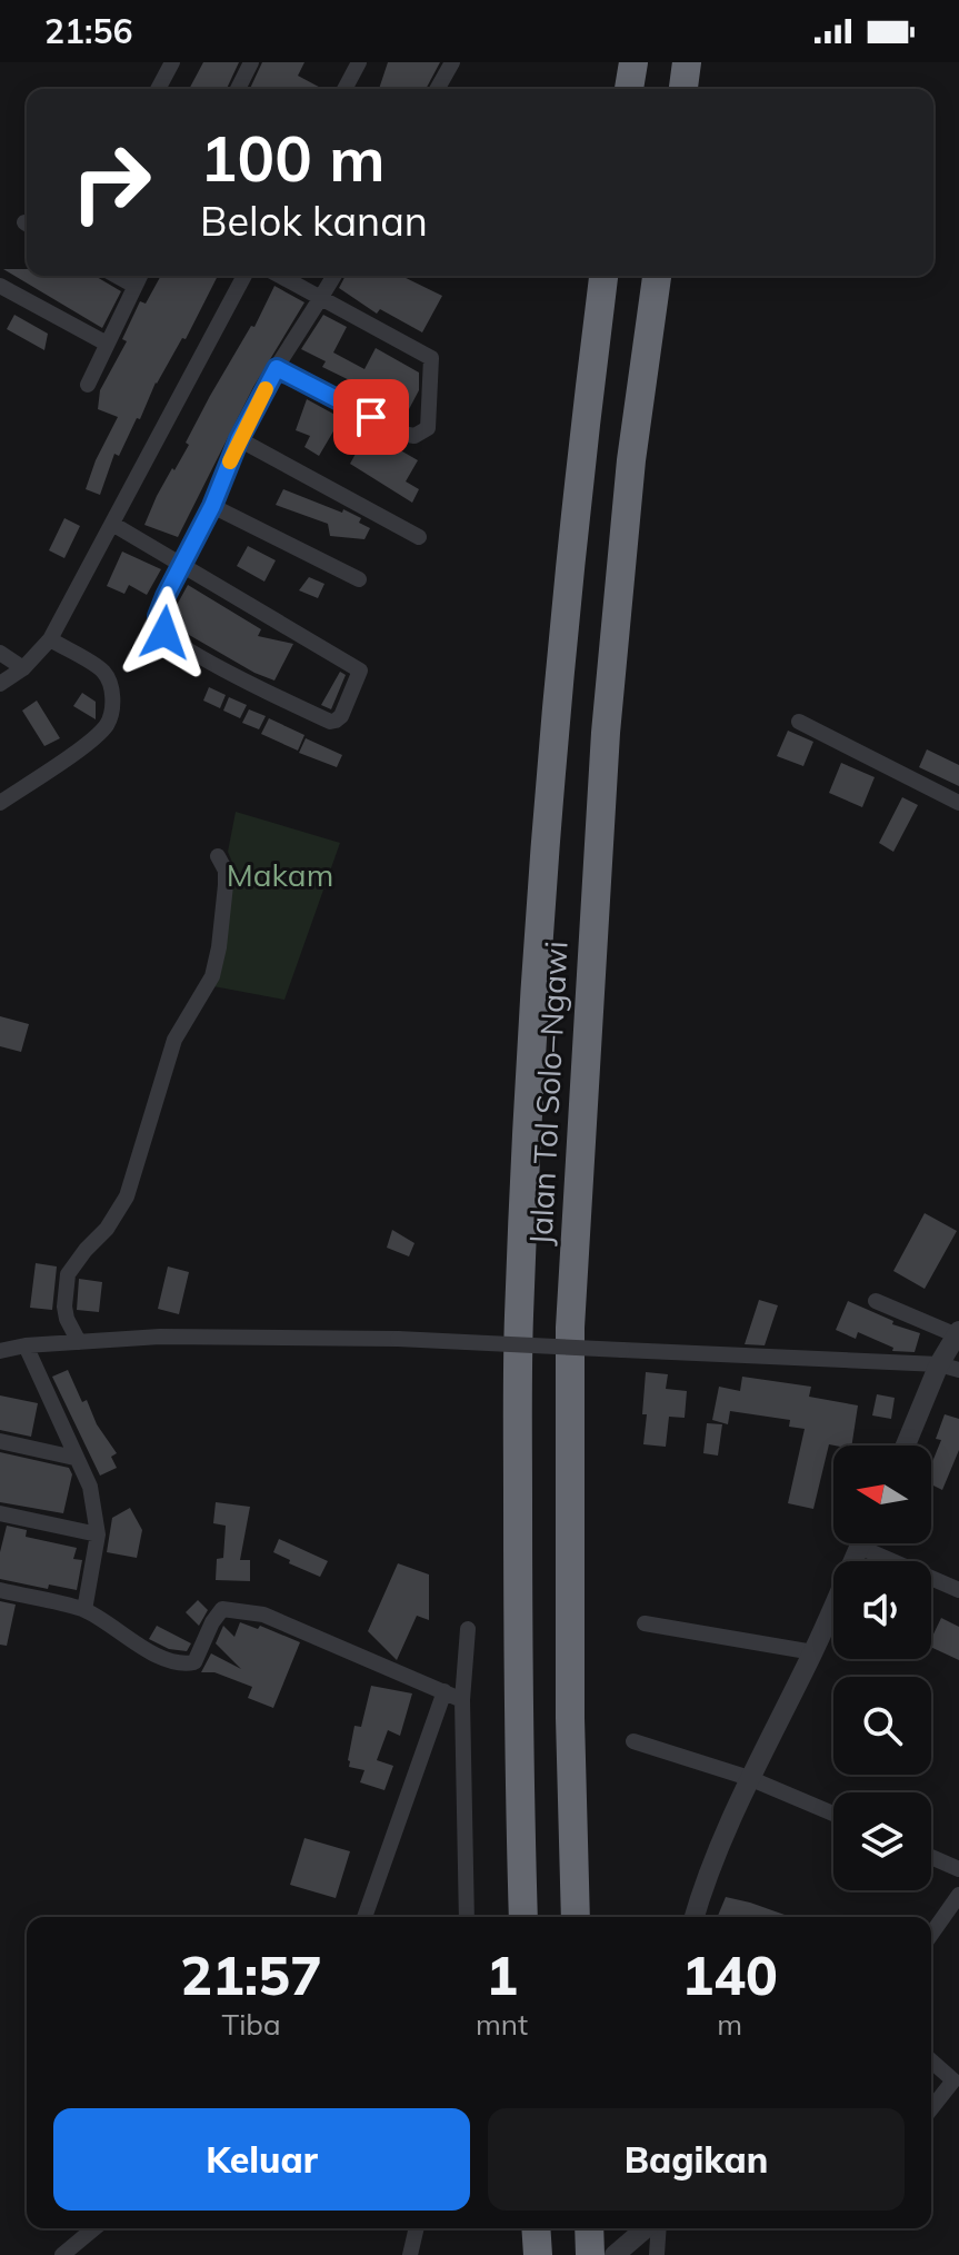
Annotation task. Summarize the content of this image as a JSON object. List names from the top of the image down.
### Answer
{
  "streets": {
    "highway": ["Jalan Tol Solo–Ngawi"]
  },
  "parks": ["Makam"],
  "north": "left",
  "page": {
    "status": "21:56",
    "turn": ["100 m", "Belok kanan"],
    "eta": [
      "21:57",
      "Tiba",
      "1",
      "mnt",
      "140",
      "m"
    ],
    "buttons": ["Keluar", "Bagikan"]
  }
}
